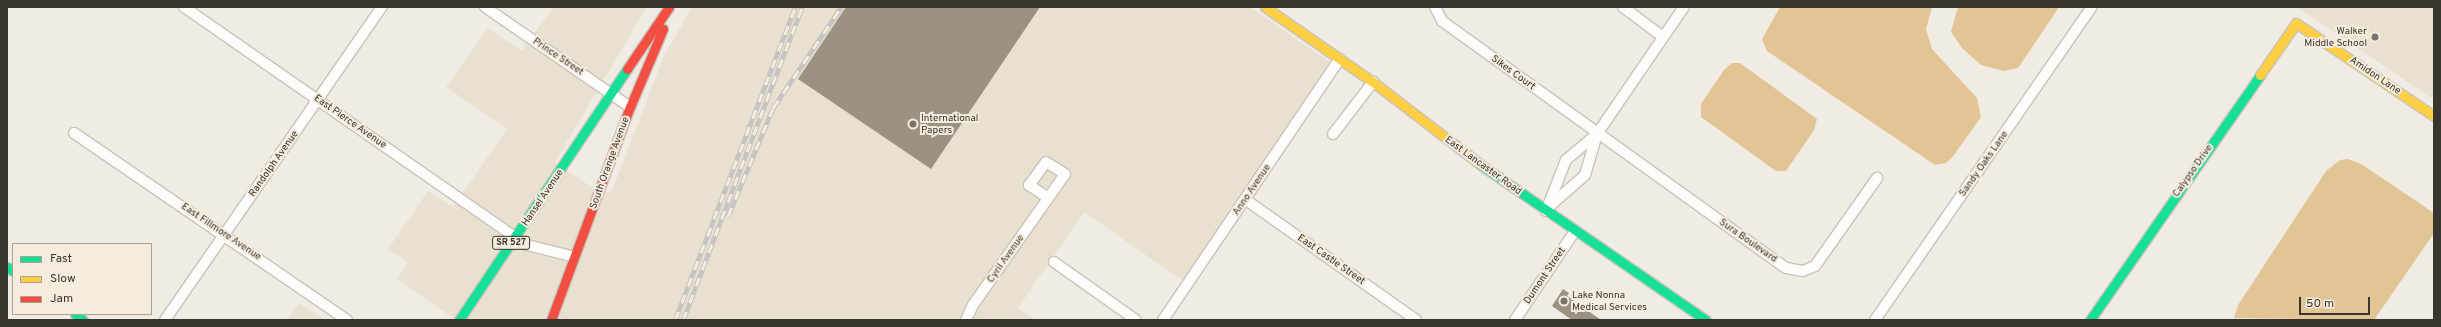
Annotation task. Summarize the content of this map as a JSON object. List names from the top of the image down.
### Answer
{
  "streets": {
    "street": [
      "Prince Street",
      "Sikes Court",
      "Amidon Lane",
      "East Pierce Avenue",
      "South Orange Avenue",
      "Randolph Avenue",
      "Sandy Oaks Lane",
      "East Lancaster Road",
      "Calypso Drive",
      "Anno Avenue",
      "Hansel Avenue",
      "East Fillmore Avenue",
      "Sura Boulevard",
      "SR 527",
      "Cyril Avenue",
      "East Castle Street",
      "Dumont Street"
    ]
  },
  "crossings": [
    ["Prince Street", "South Orange Avenue"],
    ["Prince Street", "Hansel Avenue"],
    ["Prince Street", "SR 527"],
    ["Sikes Court", "Sura Boulevard"],
    ["Amidon Lane", "Calypso Drive"],
    ["East Pierce Avenue", "South Orange Avenue"],
    ["East Pierce Avenue", "Randolph Avenue"],
    ["East Pierce Avenue", "Hansel Avenue"],
    ["Randolph Avenue", "East Fillmore Avenue"],
    ["East Lancaster Road", "Anno Avenue"],
    ["East Lancaster Road", "Dumont Street"],
    ["Anno Avenue", "East Castle Street"],
    ["Hansel Avenue", "SR 527"]
  ],
  "places": ["Walker Middle School", "International Papers", "Lake Nonna Medical Services"],
  "legend": ["Fast", "Slow", "Jam"],
  "scale_bar": "50 m"
}
